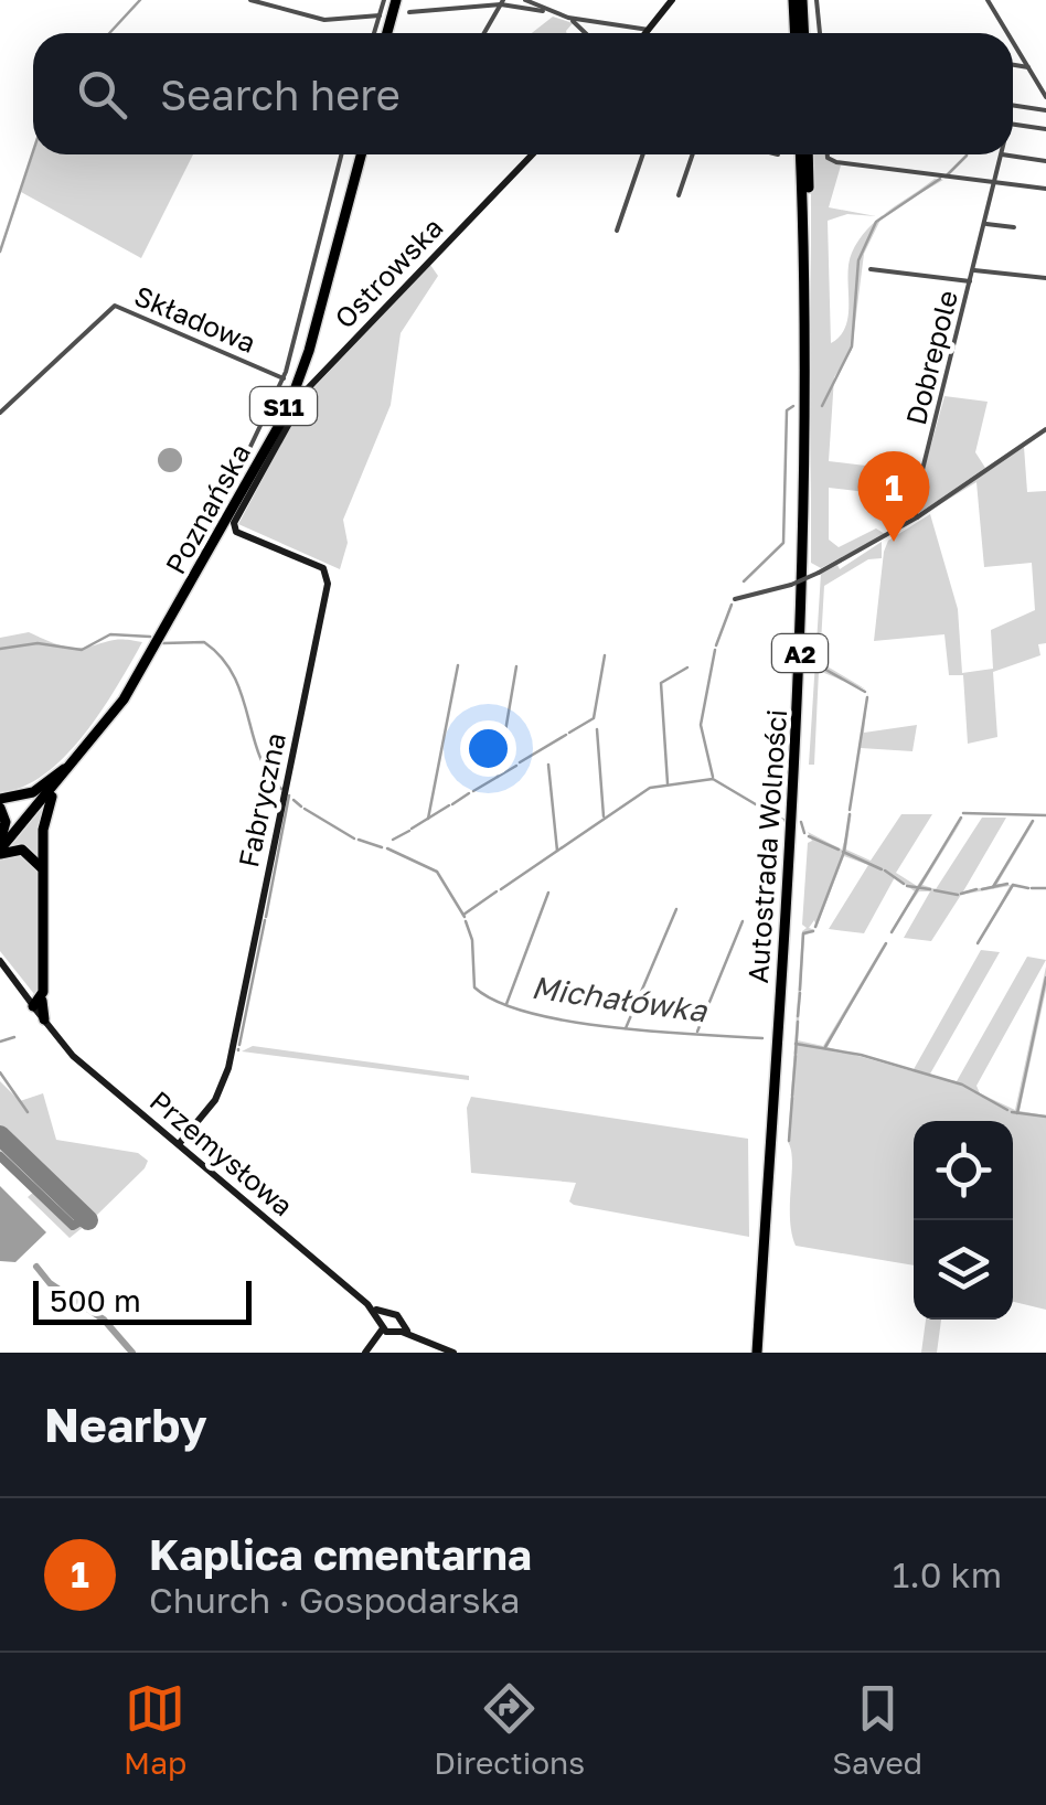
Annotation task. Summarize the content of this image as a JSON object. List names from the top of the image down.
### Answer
{
  "streets": {
    "highway": [
      "S11",
      "Poznańska",
      "A2",
      "Autostrada Wolności"
    ],
    "street": [
      "Ostrowska",
      "Składowa",
      "Dobrepole",
      "Fabryczna",
      "Przemysłowa"
    ]
  },
  "crossings": [
    ["Ostrowska", "Fabryczna"],
    ["Fabryczna", "Przemysłowa"]
  ],
  "water": ["Michałówka"],
  "scale_bar": "500 m",
  "page": {
    "search": "Search here",
    "pins": "1",
    "scale": "500 m",
    "heading": "Nearby",
    "list": [
      {
        "mark": "1",
        "name": "Kaplica cmentarna",
        "note": "Church · Gospodarska",
        "value": "1.0 km"
      }
    ],
    "nav": ["Map", "Directions", "Saved"]
  }
}
